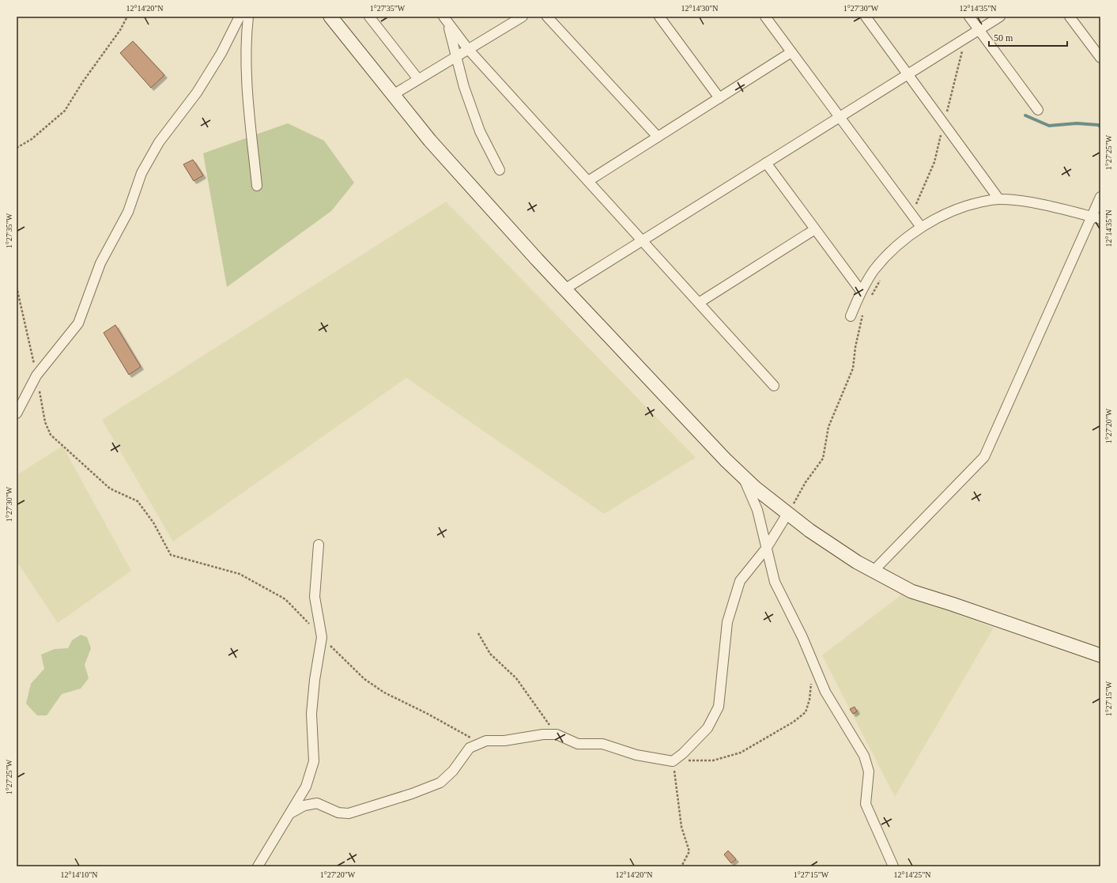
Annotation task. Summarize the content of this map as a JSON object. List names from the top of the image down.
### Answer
{
  "scale_bar": "50 m",
  "coordinates": [
    "12°14'20\"N",
    "1°27'35\"W",
    "12°14'30\"N",
    "1°27'30\"W",
    "12°14'35\"N",
    "1°27'25\"W",
    "1°27'20\"W",
    "1°27'15\"W",
    "12°14'10\"N",
    "12°14'25\"N"
  ]
}
